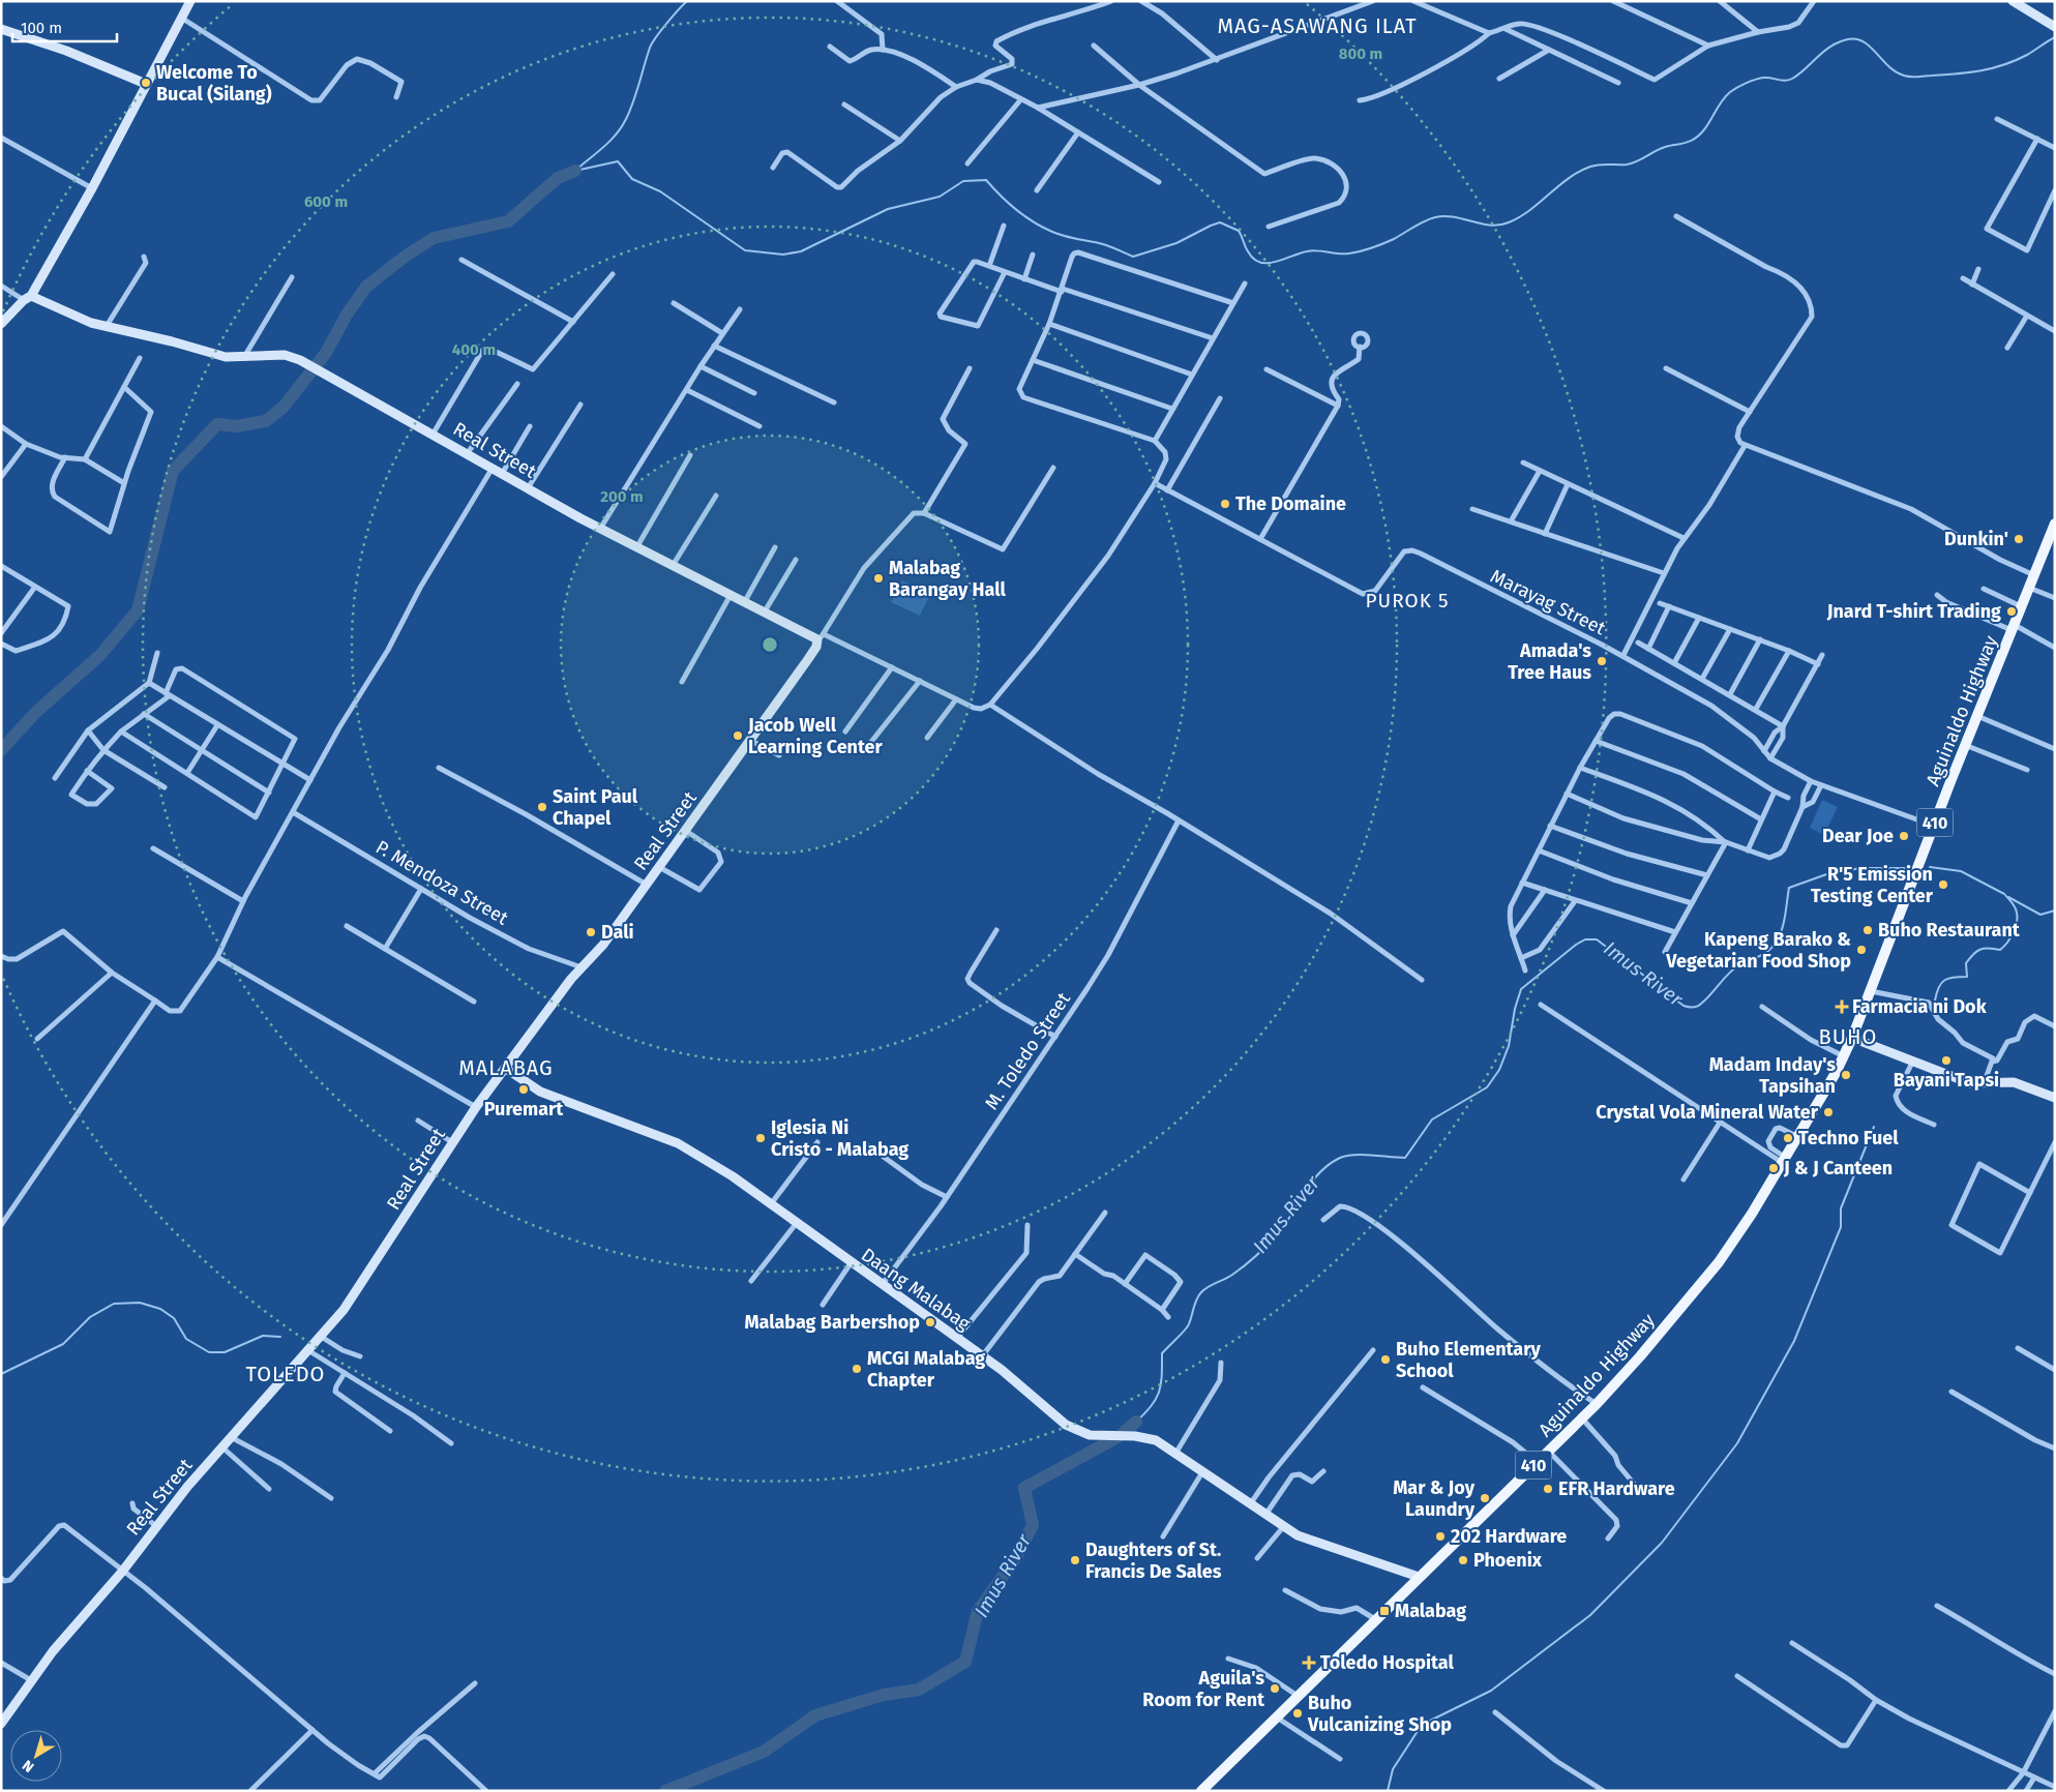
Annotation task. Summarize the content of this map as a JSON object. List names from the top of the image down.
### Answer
{
  "streets": {
    "main road": ["Aguinaldo Highway", "410"],
    "street": [
      "Real Street",
      "Marayag Street",
      "P. Mendoza Street",
      "M. Toledo Street",
      "Daang Malabag"
    ]
  },
  "crossings": [
    ["Real Street", "P. Mendoza Street"],
    ["Real Street", "Daang Malabag"],
    ["Marayag Street", "Aguinaldo Highway"],
    ["Aguinaldo Highway", "Daang Malabag"],
    ["M. Toledo Street", "Daang Malabag"]
  ],
  "districts": [
    "MAG-ASAWANG ILAT",
    "PUROK 5",
    "BUHO",
    "MALABAG",
    "TOLEDO"
  ],
  "water": ["Imus River"],
  "places": {
    "other": [
      "Welcome To Bucal (Silang)",
      "The Domaine",
      "Dunkin'",
      "Malabag Barangay Hall",
      "Jnard T-shirt Trading",
      "Amada's Tree Haus",
      "Jacob Well Learning Center",
      "Saint Paul Chapel",
      "Dear Joe",
      "R'5 Emission Testing Center",
      "Buho Restaurant",
      "Dali",
      "Kapeng Barako & Vegetarian Food Shop",
      "Bayani Tapsi",
      "Madam Inday's Tapsihan",
      "Puremart",
      "Crystal Vola Mineral Water",
      "Iglesia Ni Cristo - Malabag",
      "Techno Fuel",
      "J & J Canteen",
      "Malabag Barbershop",
      "Buho Elementary School",
      "MCGI Malabag Chapter",
      "EFR Hardware",
      "Mar & Joy Laundry",
      "202 Hardware",
      "Daughters of St. Francis De Sales",
      "Phoenix",
      "Aguila's Room for Rent",
      "Buho Vulcanizing Shop"
    ],
    "health": ["Farmacia ni Dok", "Toledo Hospital"],
    "transit": ["Malabag"]
  },
  "scale_bar": "100 m",
  "north": "bottom left",
  "rings": [
    "800 m",
    "600 m",
    "400 m",
    "200 m"
  ]
}
